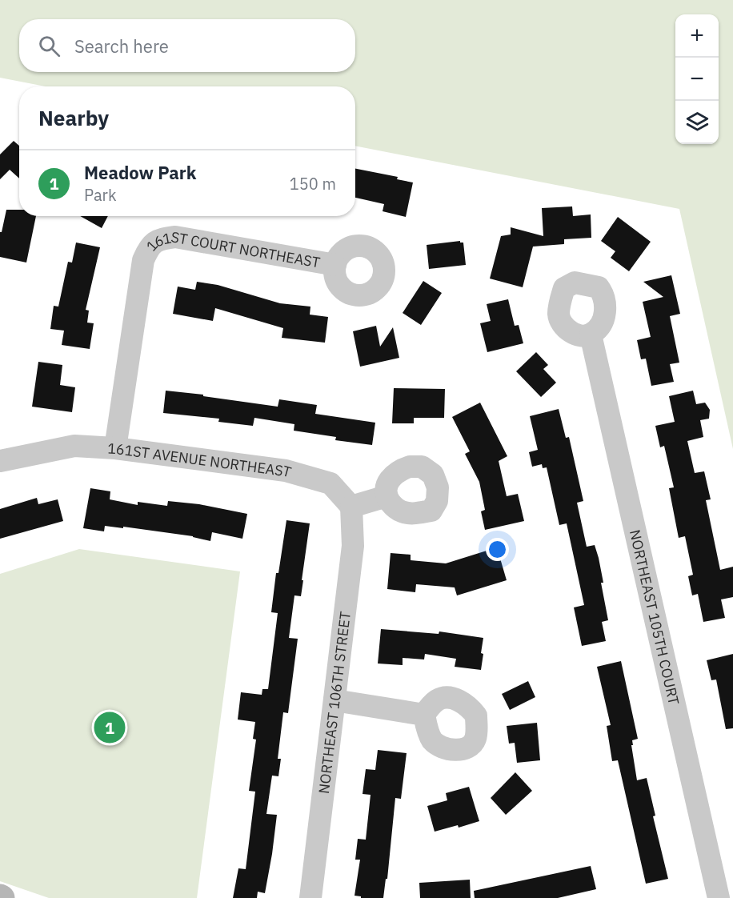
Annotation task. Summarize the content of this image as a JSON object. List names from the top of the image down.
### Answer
{
  "streets": {
    "street": [
      "161ST COURT NORTHEAST",
      "161ST AVENUE NORTHEAST",
      "NORTHEAST 105TH COURT",
      "NORTHEAST 106TH STREET"
    ]
  },
  "crossings": [
    ["161ST COURT NORTHEAST", "161ST AVENUE NORTHEAST"],
    ["161ST AVENUE NORTHEAST", "NORTHEAST 106TH STREET"]
  ],
  "page": {
    "map_buttons": ["+", "−"],
    "search": "Search here",
    "heading": "Nearby",
    "list": [
      {
        "mark": "1",
        "name": "Meadow Park",
        "note": "Park",
        "value": "150 m"
      }
    ],
    "pins": "1"
  }
}
